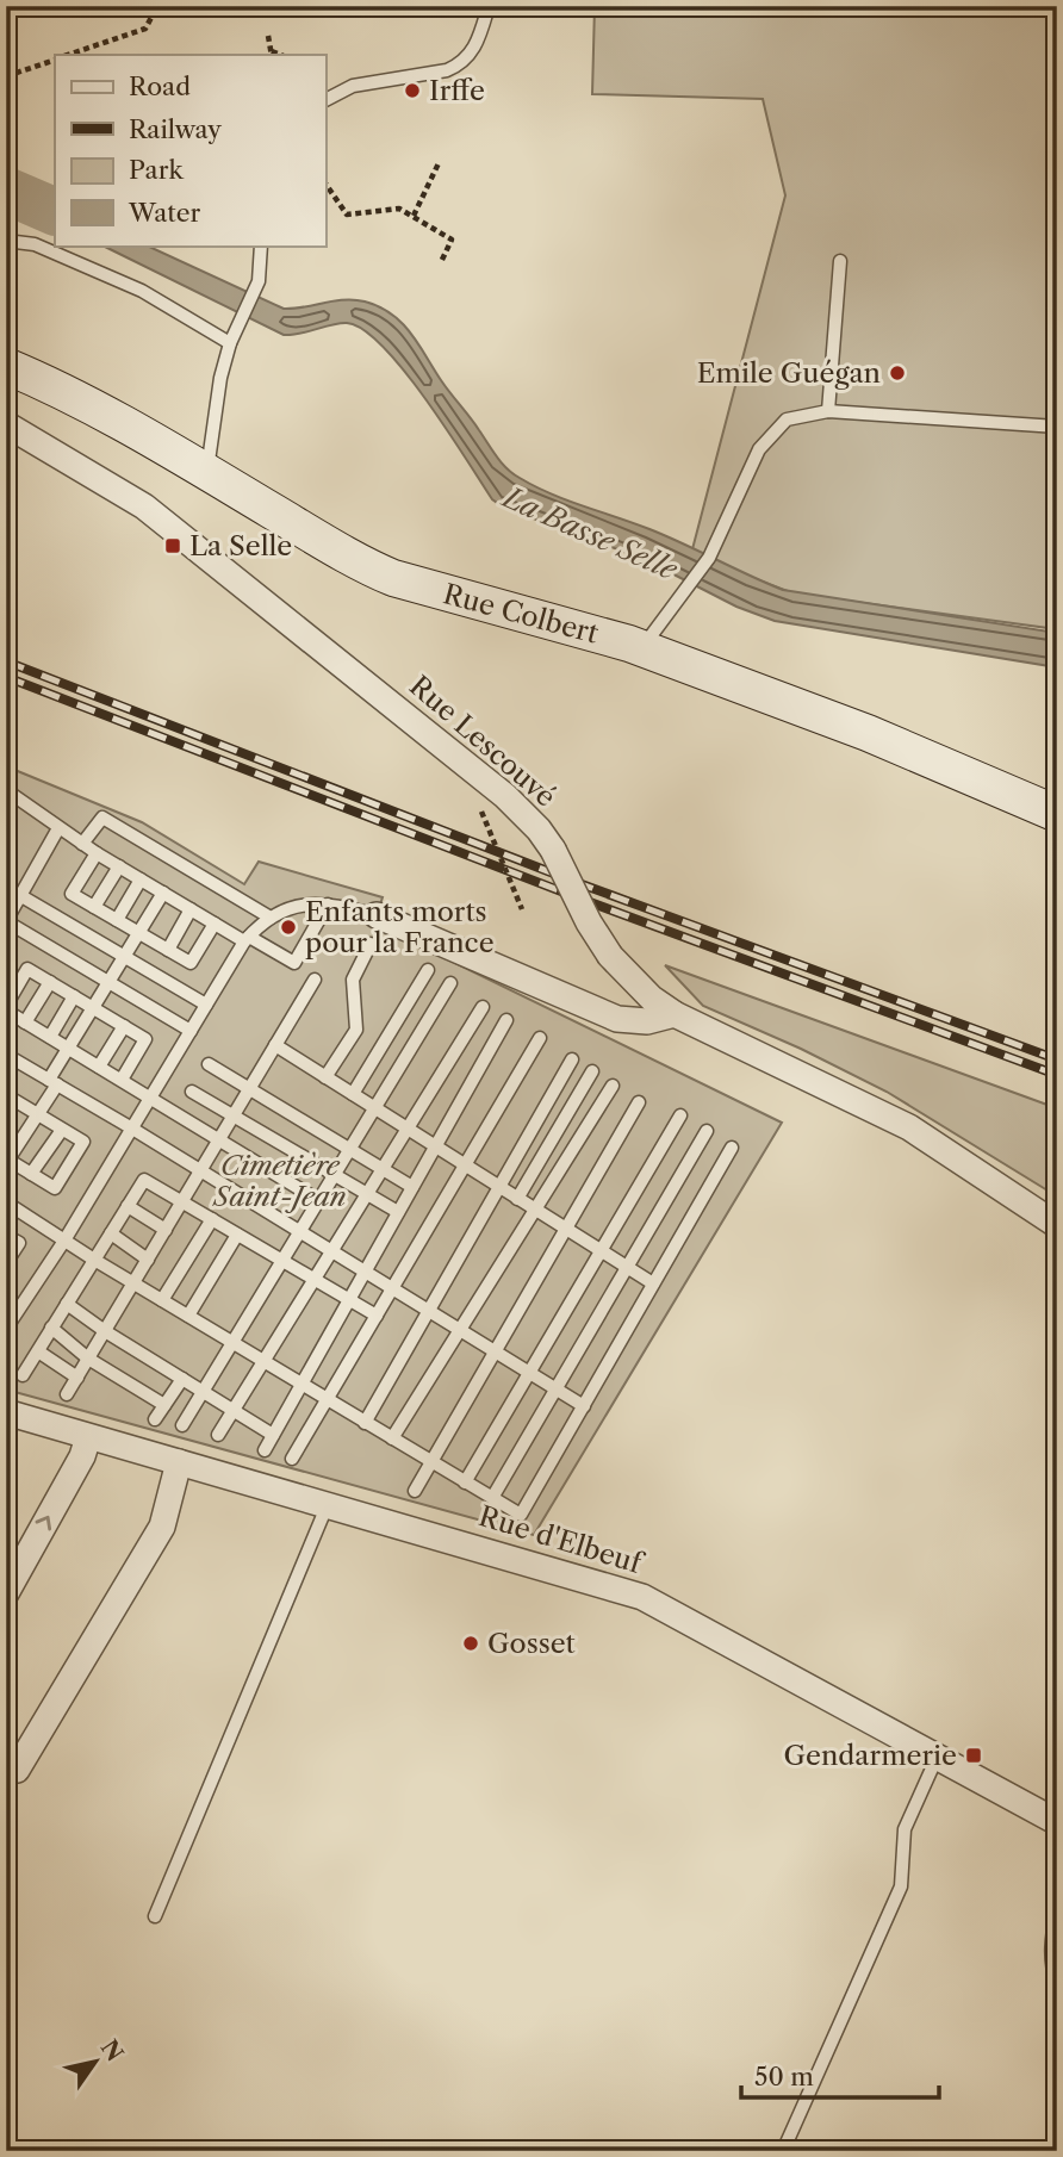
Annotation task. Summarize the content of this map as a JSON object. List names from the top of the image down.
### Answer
{
  "streets": {
    "street": ["Rue Colbert", "Rue Lescouvé", "Rue d'Elbeuf"]
  },
  "water": ["La Basse Selle"],
  "parks": ["Cimetière Saint-Jean"],
  "places": {
    "other": [
      "Irffe",
      "Emile Guégan",
      "Enfants morts pour la France",
      "Gosset"
    ],
    "transit": ["La Selle", "Gendarmerie"]
  },
  "legend": [
    "Road",
    "Railway",
    "Park",
    "Water"
  ],
  "scale_bar": "50 m",
  "north": "top right"
}
